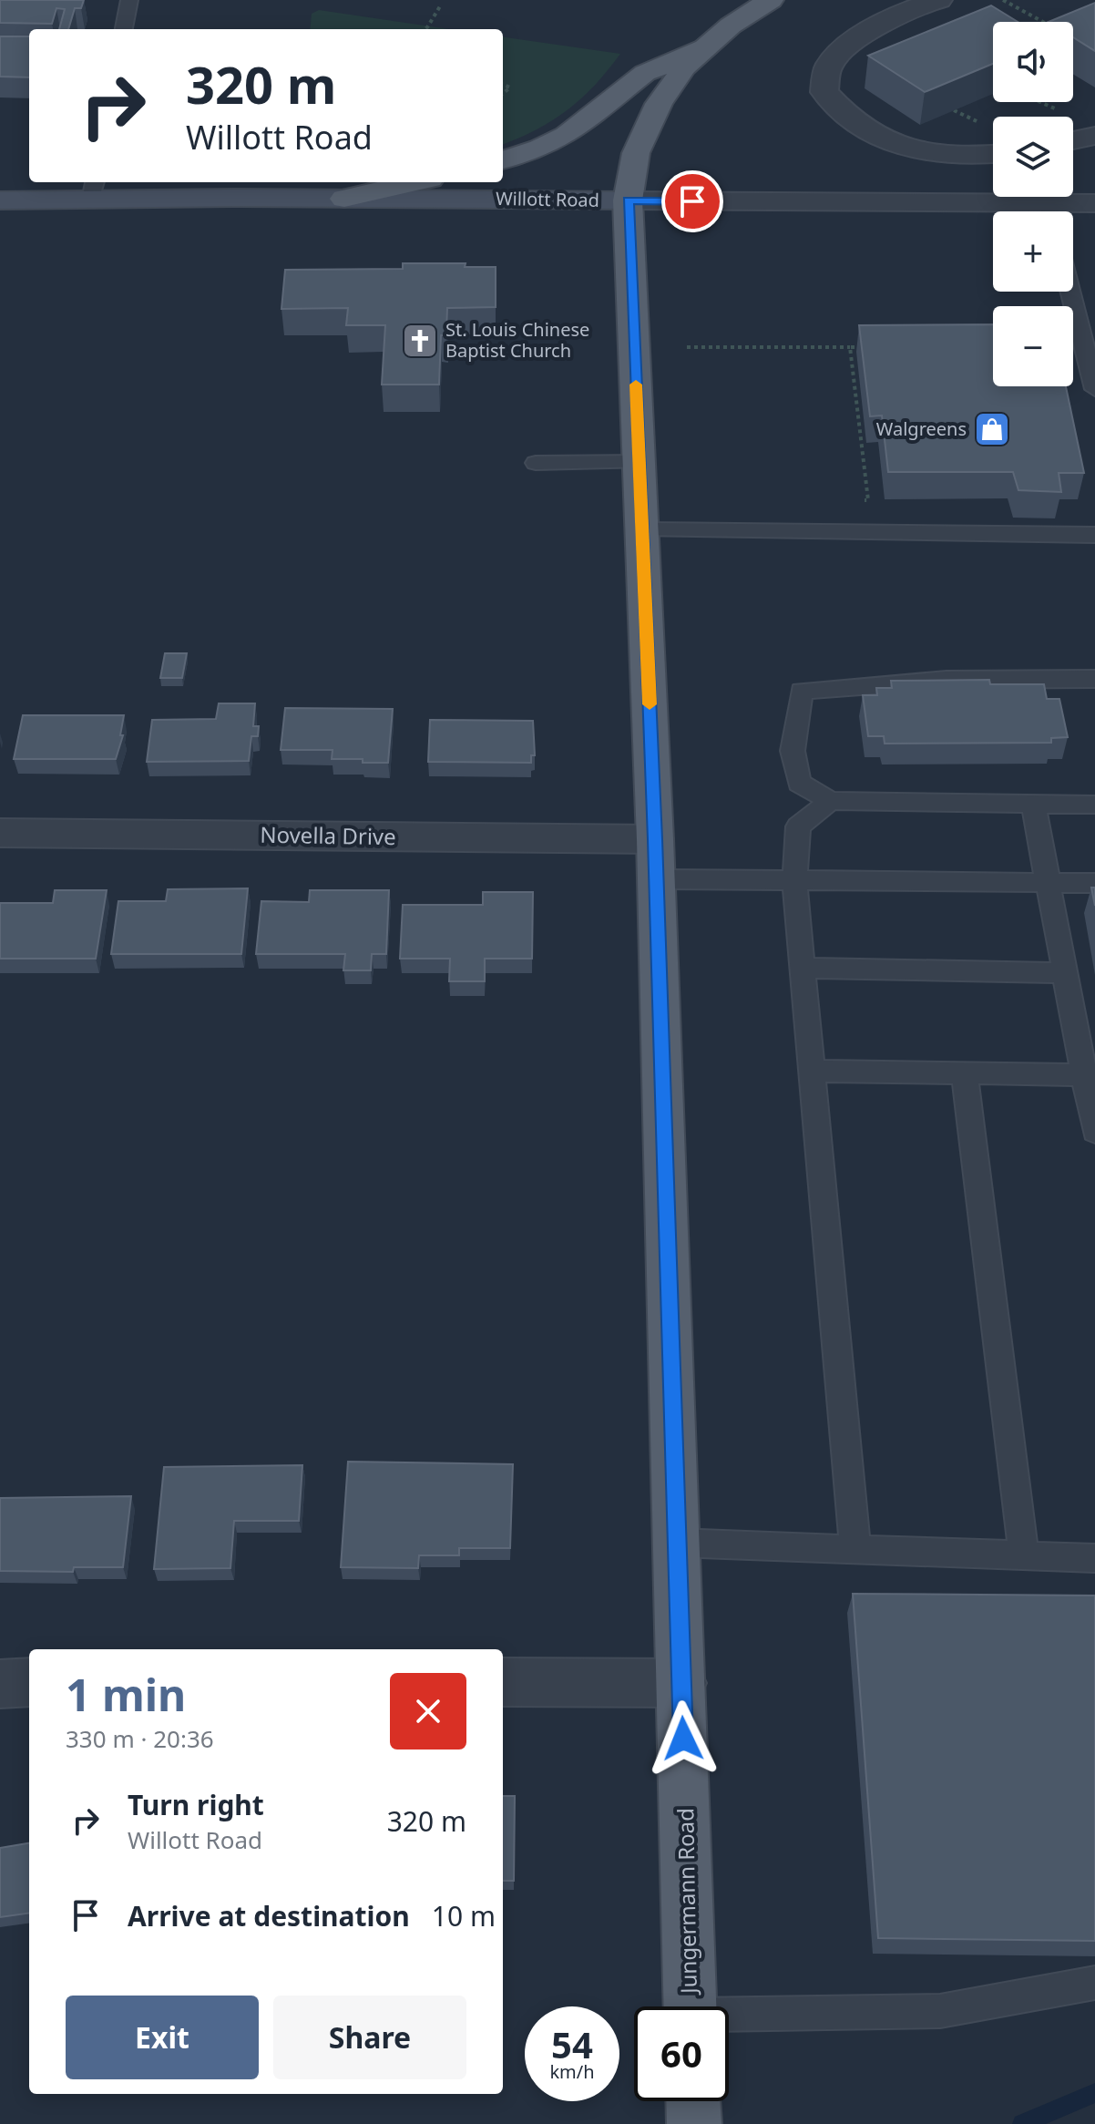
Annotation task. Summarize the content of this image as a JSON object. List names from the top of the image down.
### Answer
{
  "streets": {
    "main road": ["Willott Road", "Jungermann Road"],
    "street": ["Novella Drive"]
  },
  "crossings": [
    ["Willott Road", "Jungermann Road"],
    ["Novella Drive", "Jungermann Road"]
  ],
  "places": {
    "church": ["St. Louis Chinese Baptist Church"],
    "shop": ["Walgreens"]
  },
  "page": {
    "map_buttons": ["+", "−"],
    "turn": ["320 m", "Willott Road"],
    "heading": ["1 min", "330 m · 20:36"],
    "list": [
      {
        "name": "Turn right",
        "note": "Willott Road",
        "value": "320 m"
      },
      {
        "name": "Arrive at destination",
        "value": "10 m"
      }
    ],
    "buttons": ["Exit", "Share"],
    "speed": "54 km/h",
    "limit": "60"
  }
}
